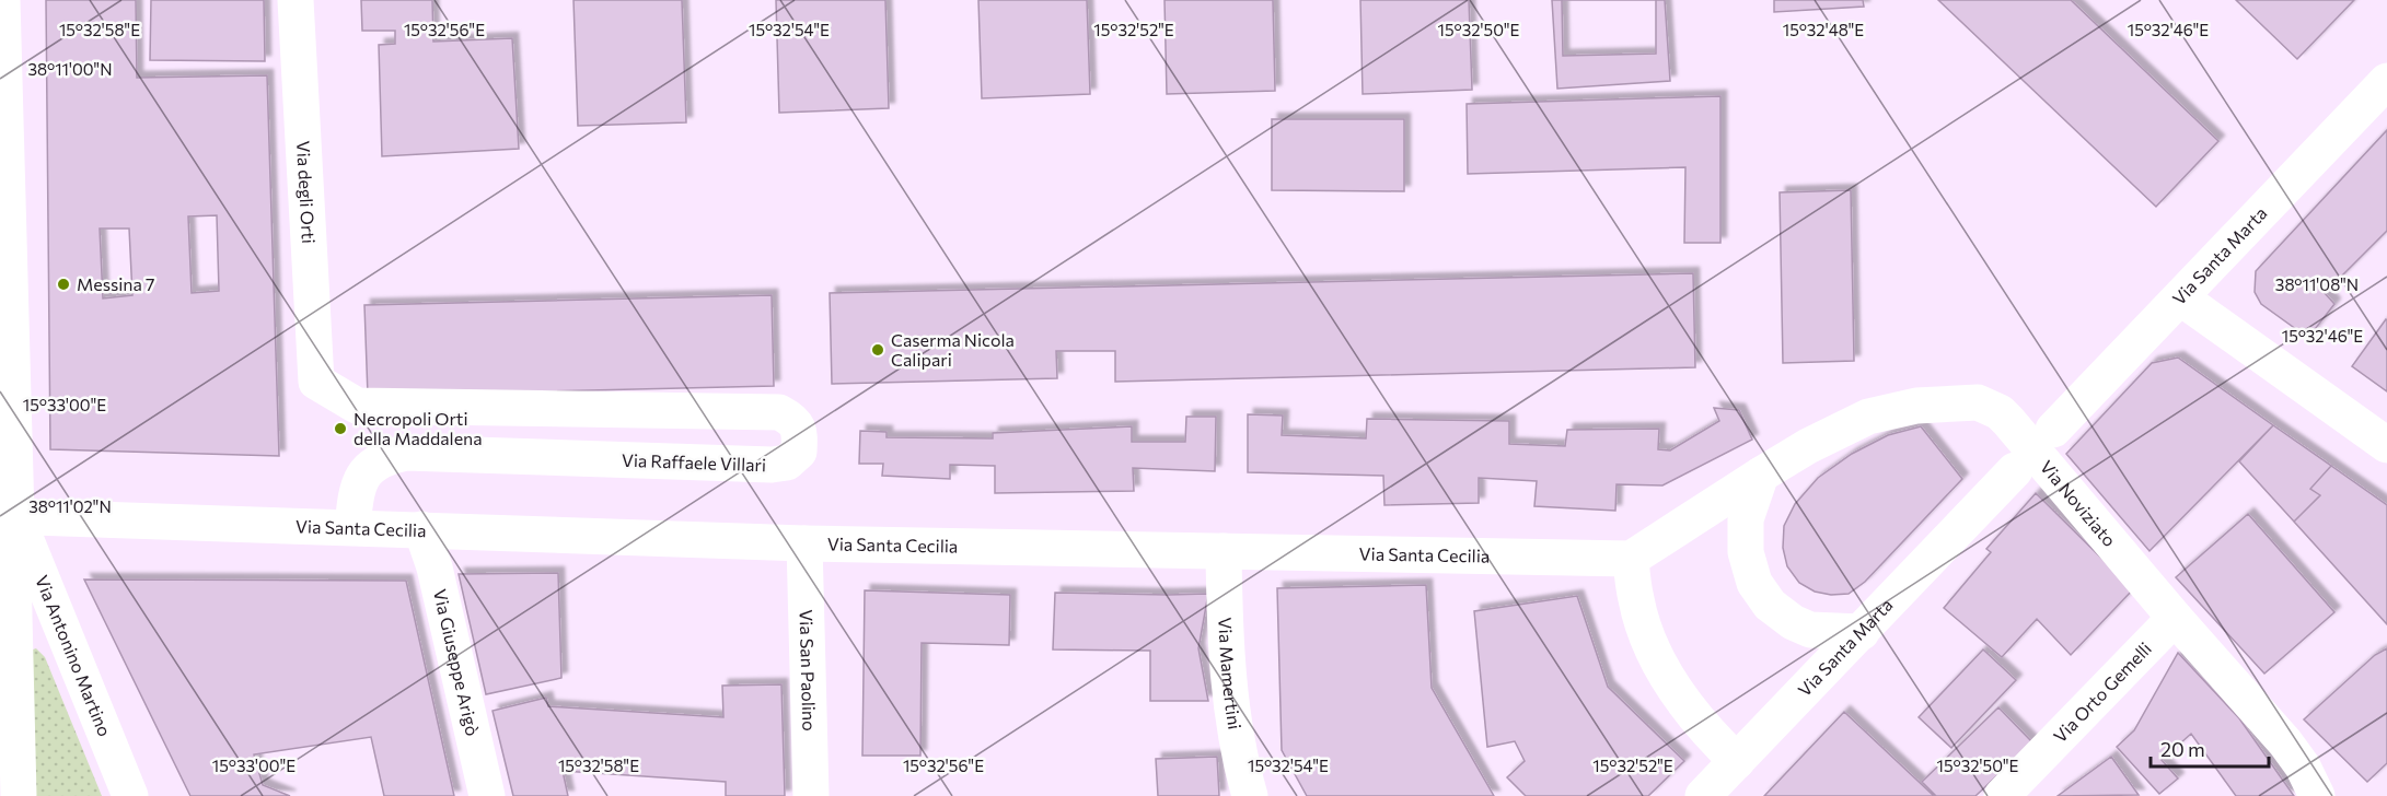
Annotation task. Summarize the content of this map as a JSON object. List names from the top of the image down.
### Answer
{
  "streets": {
    "street": [
      "Via degli Orti",
      "Via Santa Marta",
      "Via Raffaele Villari",
      "Via Noviziato",
      "Via Santa Cecilia",
      "Via Antonino Martino",
      "Via Giuseppe Arigò",
      "Via San Paolino",
      "Via Mamertini",
      "Via Orto Gemelli"
    ]
  },
  "crossings": [
    ["Via degli Orti", "Via Raffaele Villari"],
    ["Via Raffaele Villari", "Via Santa Cecilia"],
    ["Via Noviziato", "Via Orto Gemelli"],
    ["Via Santa Cecilia", "Via Antonino Martino"],
    ["Via Santa Cecilia", "Via Giuseppe Arigò"],
    ["Via Santa Cecilia", "Via San Paolino"],
    ["Via Santa Cecilia", "Via Mamertini"]
  ],
  "places": ["Messina 7", "Caserma Nicola Calipari", "Necropoli Orti della Maddalena"],
  "scale_bar": "20 m",
  "coordinates": [
    "15°32'58\"E",
    "15°32'56\"E",
    "15°32'54\"E",
    "15°32'50\"E",
    "15°32'48\"E",
    "15°32'52\"E",
    "15°32'46\"E",
    "38°11'00\"N",
    "38°11'08\"N",
    "15°33'00\"E",
    "38°11'02\"N"
  ]
}
